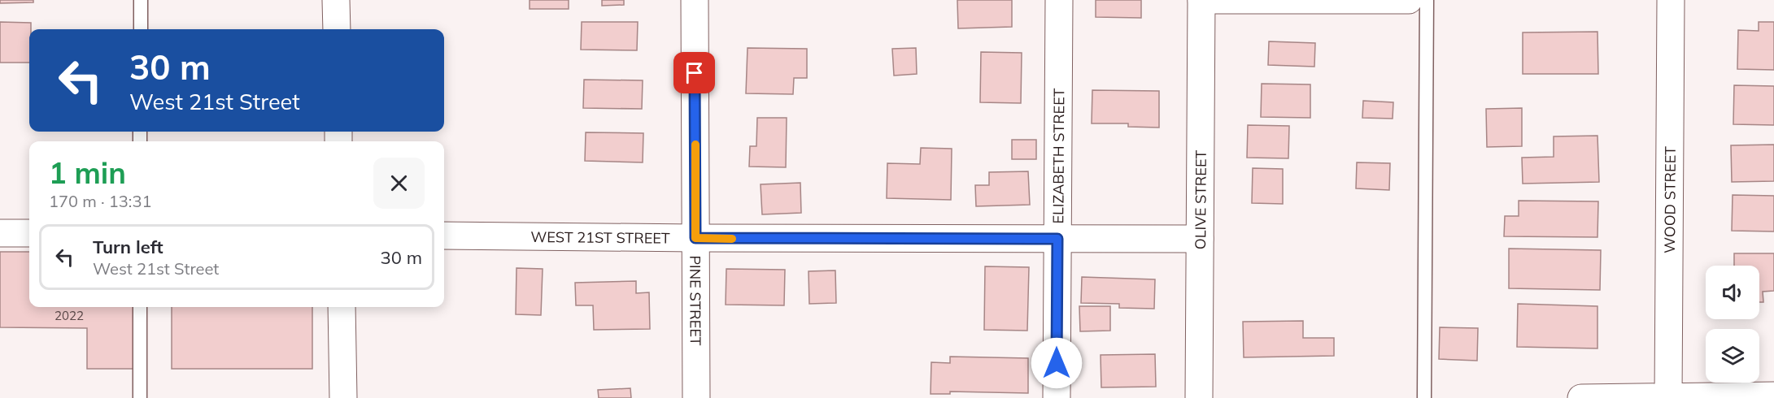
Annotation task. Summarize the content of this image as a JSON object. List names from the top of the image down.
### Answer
{
  "streets": {
    "street": [
      "ELIZABETH STREET",
      "OLIVE STREET",
      "WOOD STREET",
      "WEST 21ST STREET",
      "PINE STREET"
    ]
  },
  "crossings": [
    ["ELIZABETH STREET", "WEST 21ST STREET"],
    ["OLIVE STREET", "WEST 21ST STREET"],
    ["WEST 21ST STREET", "PINE STREET"]
  ],
  "house_numbers": ["2022"],
  "page": {
    "turn": ["30 m", "West 21st Street"],
    "heading": ["1 min", "170 m · 13:31"],
    "list": [
      {
        "name": "Turn left",
        "note": "West 21st Street",
        "value": "30 m"
      }
    ]
  }
}
